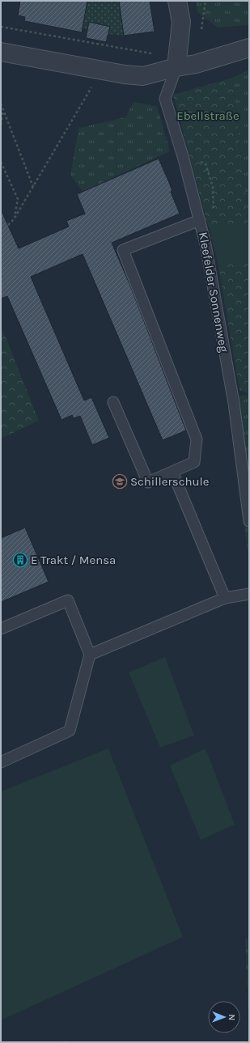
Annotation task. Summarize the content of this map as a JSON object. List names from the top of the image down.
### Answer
{
  "streets": {
    "lane": ["Kleefelder Sonnenweg"]
  },
  "parks": ["Ebellstraße"],
  "places": {
    "school or university": ["Schillerschule"],
    "building": ["E Trakt / Mensa"]
  },
  "north": "right"
}
